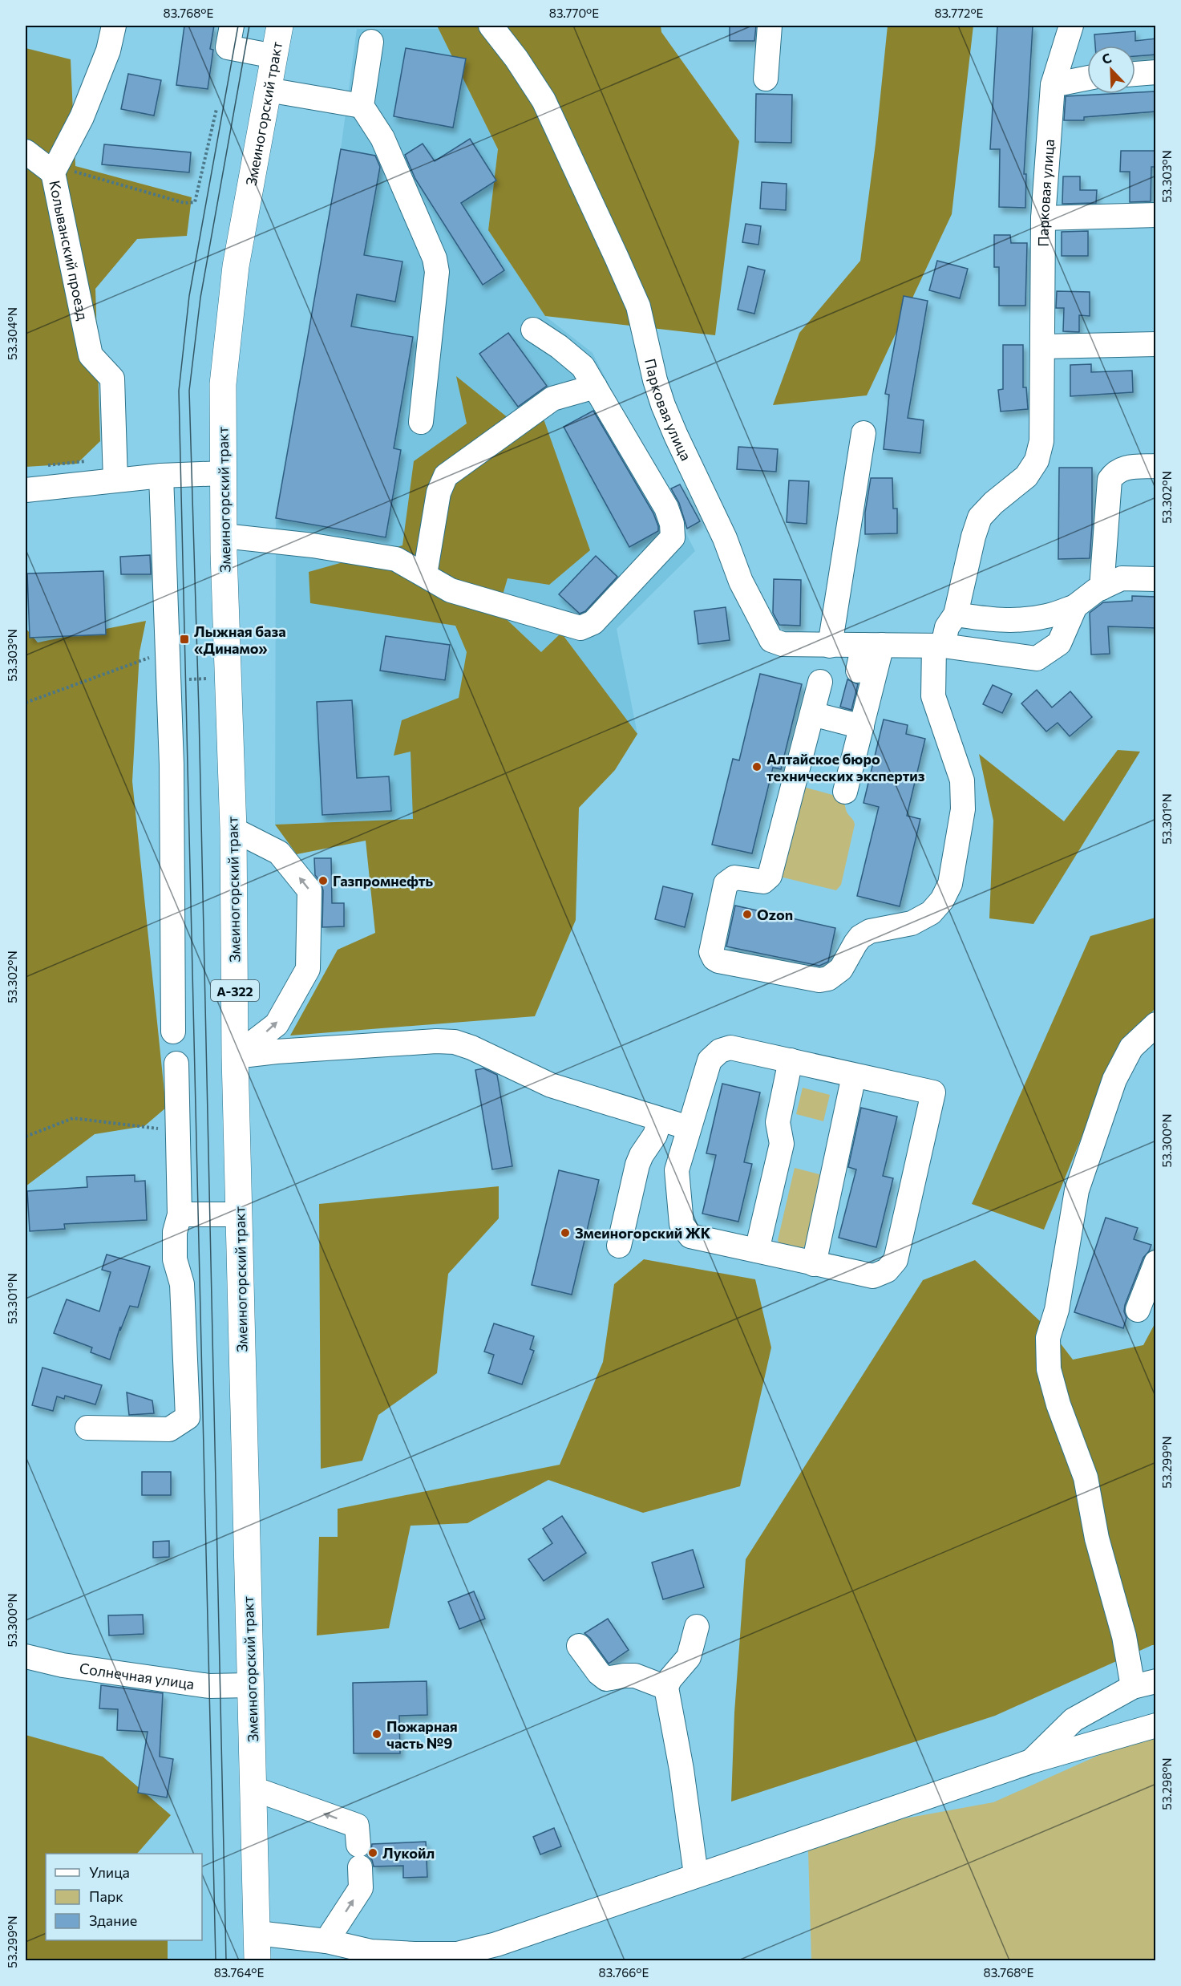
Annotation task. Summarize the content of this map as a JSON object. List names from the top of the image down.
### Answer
{
  "streets": {
    "highway": ["Змеиногорский тракт", "А-322"],
    "street": ["Парковая улица", "Колыванский проезд", "Солнечная улица"]
  },
  "crossings": [
    ["Змеиногорский тракт", "Солнечная улица"]
  ],
  "places": {
    "transit": ["Лыжная база «Динамо»"],
    "other": [
      "Алтайское бюро технических экспертиз",
      "Газпромнефть",
      "Ozon",
      "Змеиногорский ЖК",
      "Пожарная часть №9",
      "Лукойл"
    ]
  },
  "legend": ["Улица", "Парк", "Здание"],
  "north": "top left",
  "coordinates": [
    "83.768°E",
    "83.770°E",
    "83.772°E",
    "53.303°N",
    "53.304°N",
    "53.302°N",
    "53.301°N",
    "53.300°N",
    "53.299°N",
    "53.298°N",
    "83.764°E",
    "83.766°E"
  ]
}
